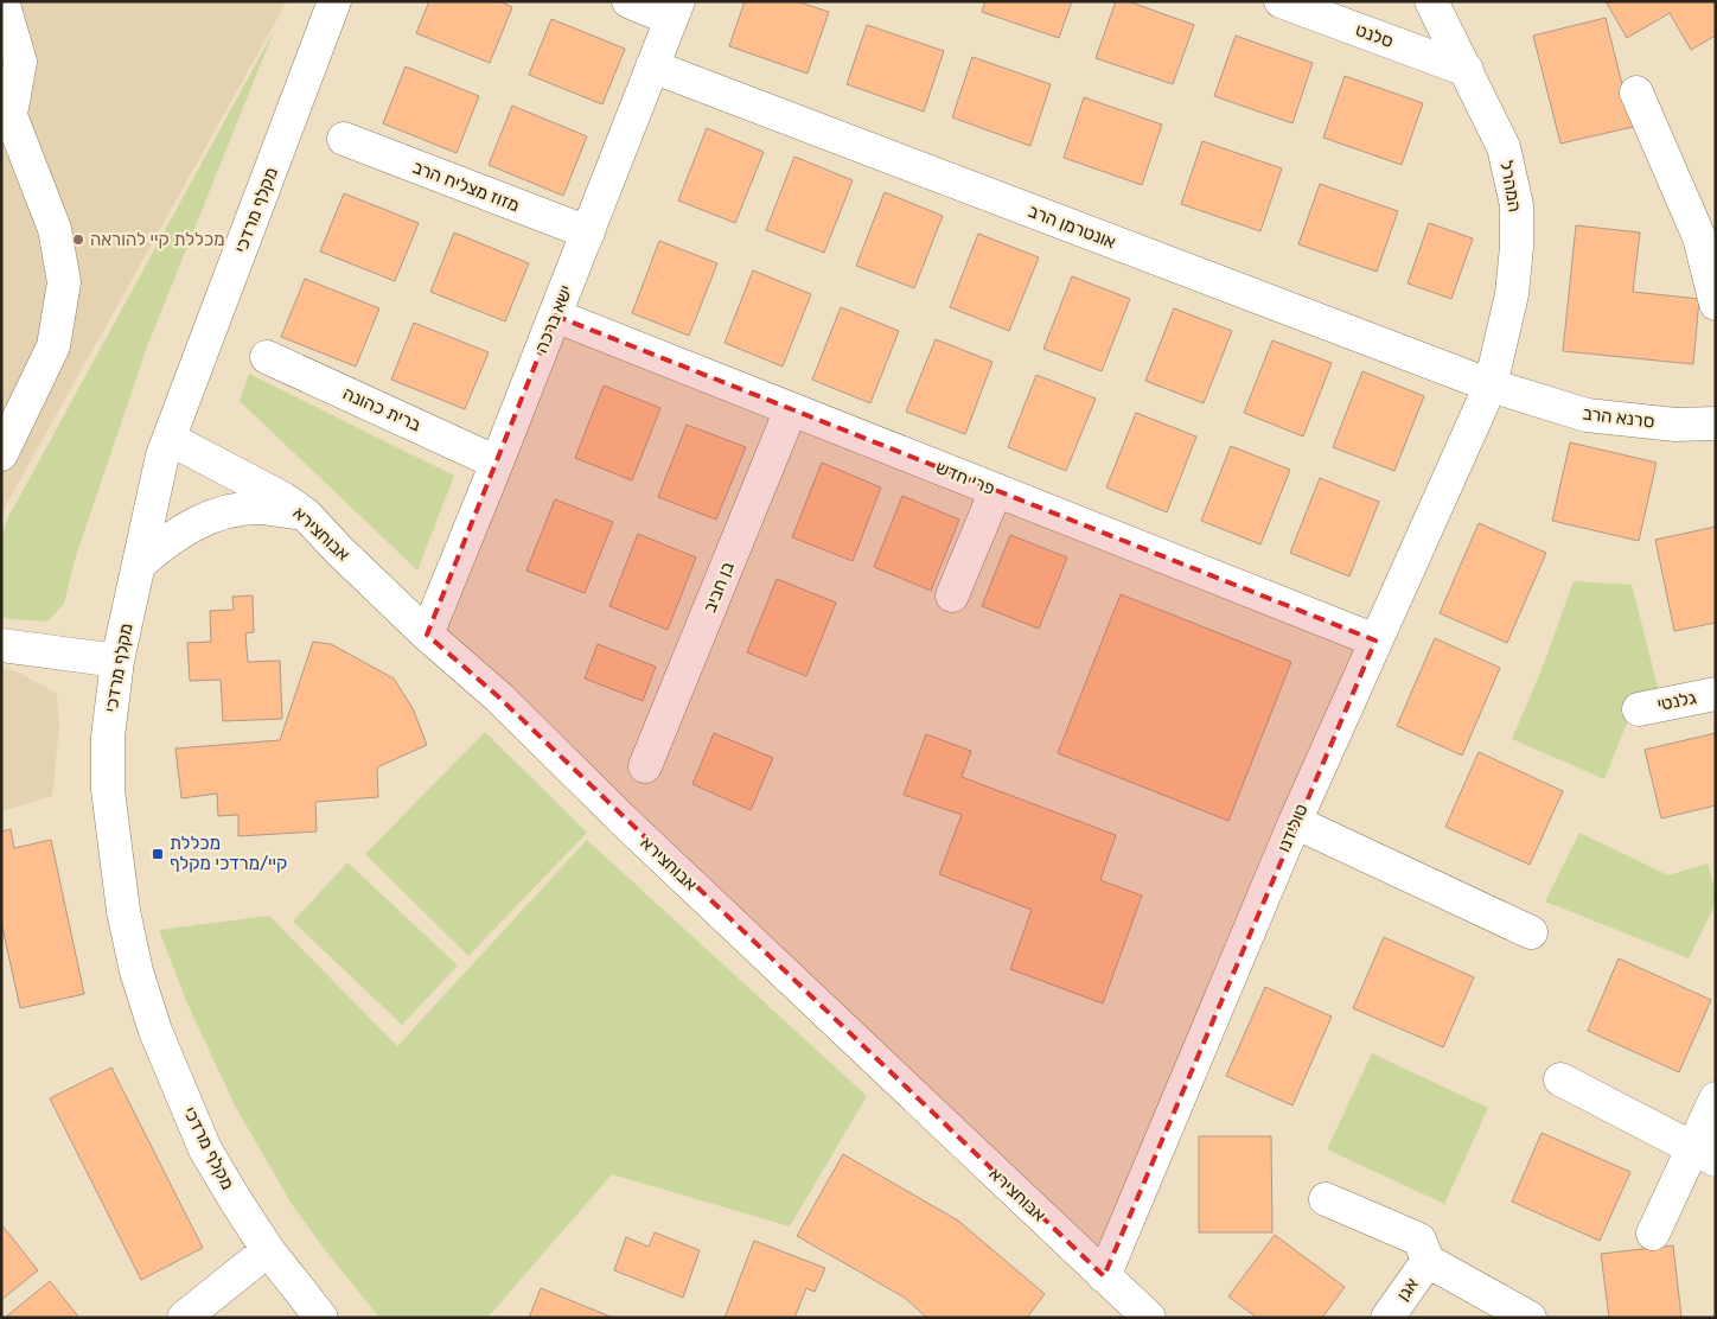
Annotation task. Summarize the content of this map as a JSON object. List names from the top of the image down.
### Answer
{
  "streets": {
    "street": [
      "סלנט",
      "מזוז מצליח הרב",
      "המהרל",
      "מקלף מרדכי",
      "אונטרמן הרב",
      "ישא ברכה",
      "ברית כהונה",
      "סרנא הרב",
      "פרי חדש",
      "אבוחצירא",
      "בן חביב",
      "גלנטי",
      "טולידנו",
      "אגן"
    ]
  },
  "crossings": [
    ["סלנט", "המהרל"],
    ["מזוז מצליח הרב", "ישא ברכה"],
    ["המהרל", "אונטרמן הרב"],
    ["המהרל", "סרנא הרב"],
    ["המהרל", "טולידנו"],
    ["מקלף מרדכי", "אבוחצירא"],
    ["אונטרמן הרב", "ישא ברכה"],
    ["אונטרמן הרב", "סרנא הרב"],
    ["אונטרמן הרב", "טולידנו"],
    ["ישא ברכה", "ברית כהונה"],
    ["ישא ברכה", "פרי חדש"],
    ["ישא ברכה", "אבוחצירא"],
    ["סרנא הרב", "טולידנו"],
    ["פרי חדש", "בן חביב"],
    ["פרי חדש", "טולידנו"],
    ["אבוחצירא", "טולידנו"]
  ],
  "places": {
    "other": ["מכללת קיי להוראה"],
    "transit": ["מכללת קיי/מרדכי מקלף"]
  }
}
